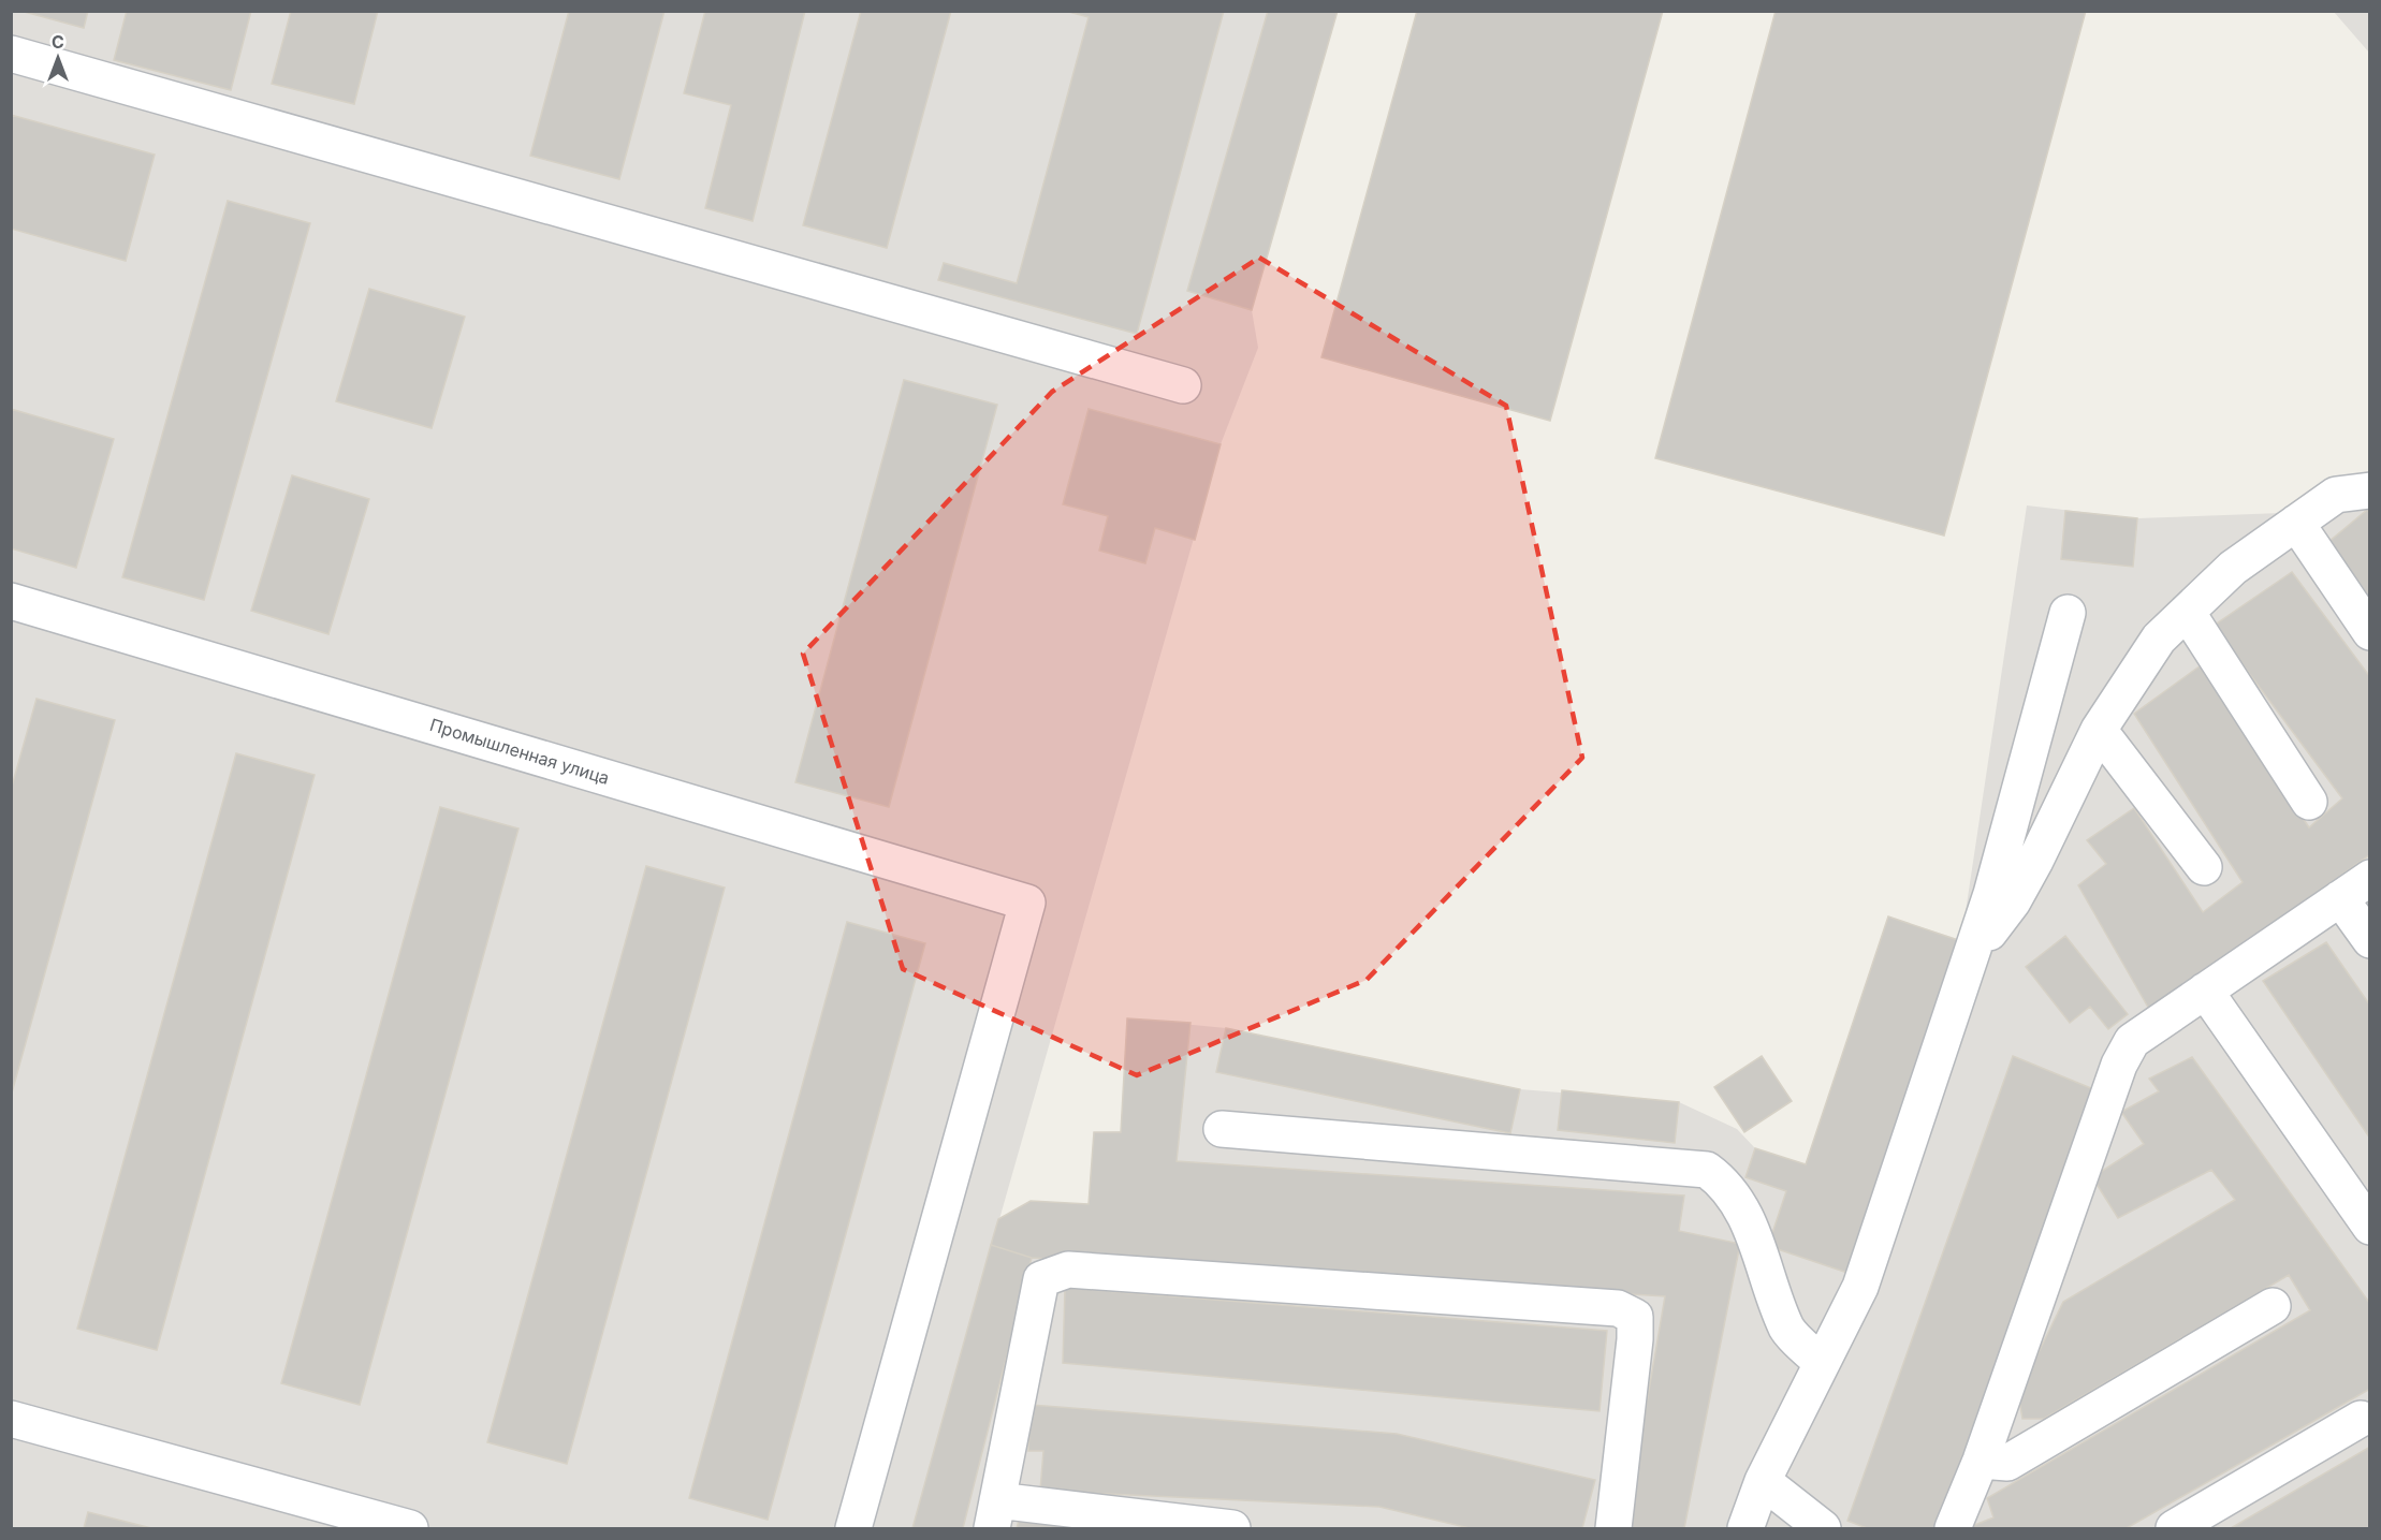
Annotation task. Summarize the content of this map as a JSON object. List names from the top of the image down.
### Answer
{
  "streets": {
    "street": ["Промышленная улица"]
  },
  "north": "top"
}
